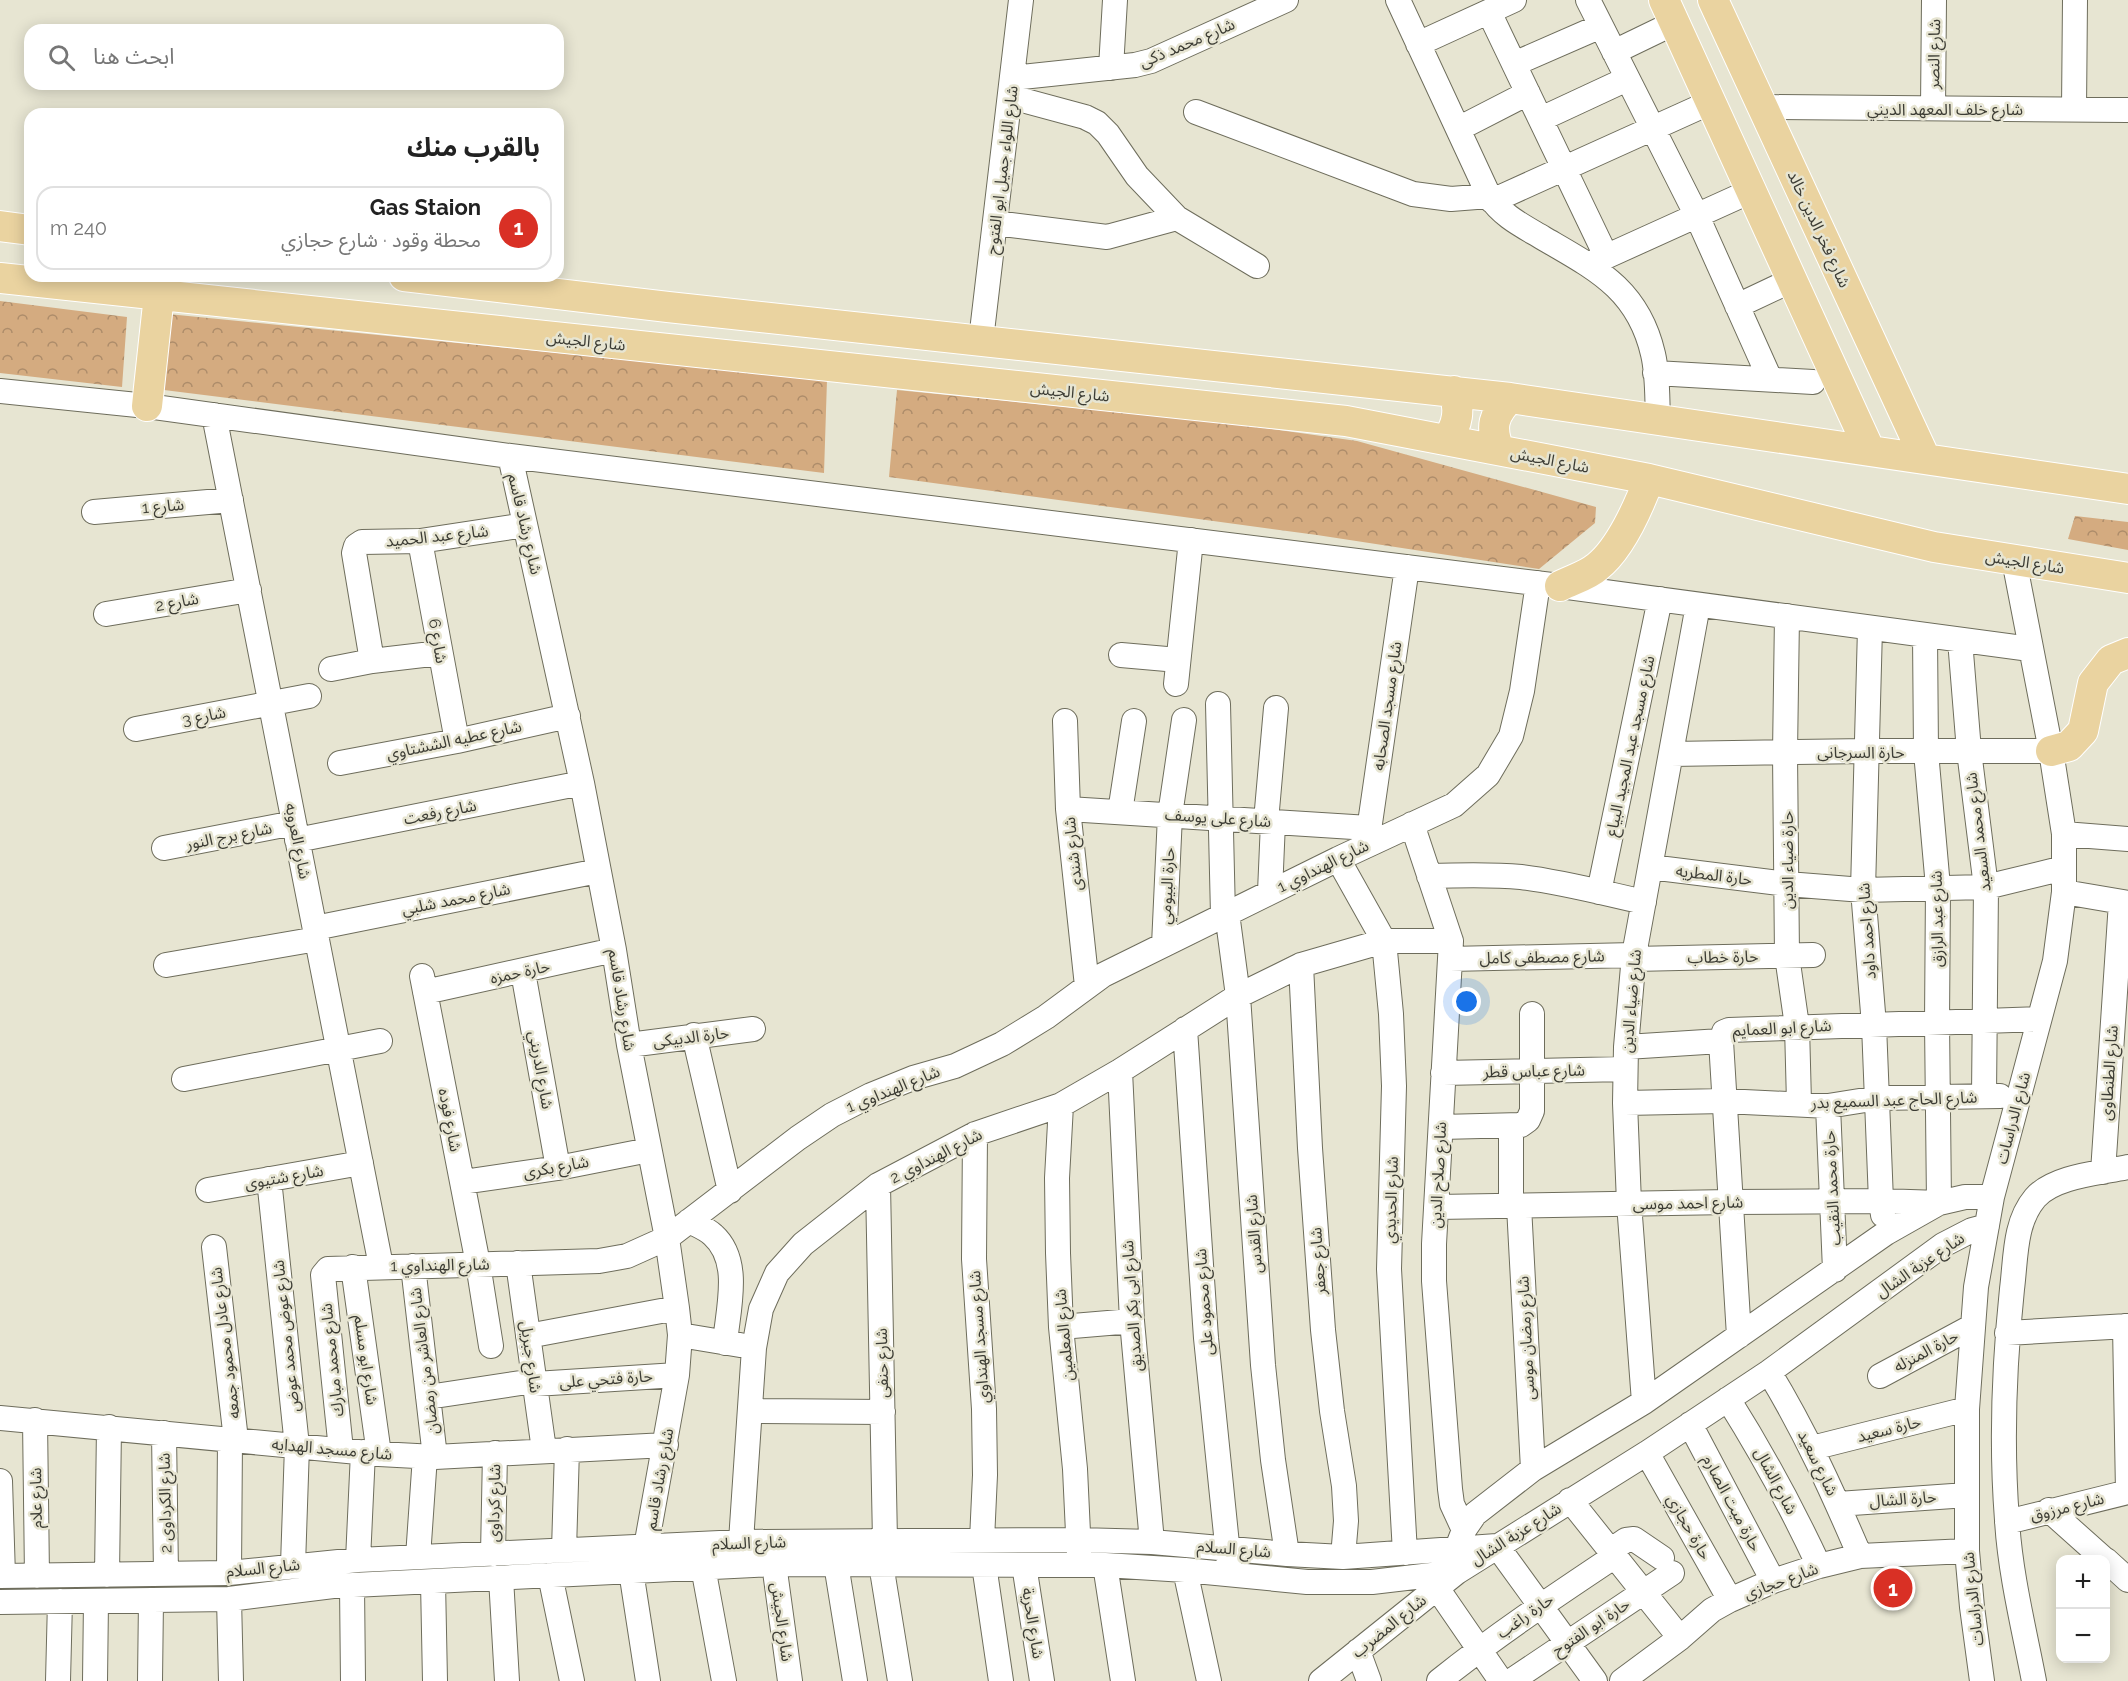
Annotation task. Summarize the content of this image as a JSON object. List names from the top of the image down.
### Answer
{
  "streets": {
    "main road": ["شارع فخر الدين خالد", "شارع الجيش"],
    "street": [
      "شارع محمد ذكى",
      "شارع النصر",
      "شارع خلف المعهد الديني",
      "شارع اللواء جميل ابو الفتوح",
      "شارع 1",
      "شارع رشاد قاسم",
      "شارع عبد الحميد",
      "شارع 2",
      "شارع 6",
      "شارع مسجد الصحابه",
      "شارع 3",
      "شارع عطيه الششتاوي",
      "شارع مسجد عبد المجيد البياع",
      "حارة السرجانى",
      "شارع رفعت",
      "شارع على يوسف",
      "شارع محمد السعيد",
      "شارع برج النور",
      "شارع العروبه",
      "شارع شندى",
      "حارة ضياء الدين",
      "شارع الهنداوي 1",
      "حارة المطريه",
      "حارة البيومي",
      "شارع محمد شلبي",
      "شارع عبد الرازق",
      "شارع احمد داود",
      "شارع مصطفى كامل",
      "حارة خطاب",
      "حارة حمزه",
      "شارع ضياء الدين",
      "شارع ابو العمايم",
      "حارة الدبيكى",
      "شارع الدريني",
      "شارع عباس قطر",
      "شارع الطنطاوى",
      "شارع الحاج عبد السميع بدر",
      "شارع الدراسات",
      "شارع فوده",
      "شارع الهنداوي 2",
      "شارع بكرى",
      "شارع صلاح الدين",
      "شارع شتيوى",
      "حارة محمد النقيب",
      "شارع الحديدي",
      "شارع احمد موسى",
      "شارع القدس",
      "شارع جعفر",
      "شارع عزبة الشال",
      "شارع محمود على",
      "شارع ابى بكر الصديق",
      "شارع المعلمين",
      "شارع عوض محمد عوض",
      "شارع مسجد الهنداوي",
      "شارع رمضان موسى",
      "شارع عادل محمود جمعه",
      "حارة المنزله",
      "شارع جبريل",
      "شارع محمد مبارك",
      "شارع ابو مسلم",
      "شارع العاشر من رمضان",
      "شارع حنفى",
      "حارة فتحي على",
      "حارة سعيد",
      "شارع مسجد الهدايه",
      "شارع سعيد",
      "شارع الشال",
      "شارع علام",
      "حارة الشال",
      "شارع الكرداوى 2",
      "شارع كرداوى",
      "حارة ميت الصارم",
      "شارع مرزوق",
      "حارة حجازي",
      "شارع السلام",
      "شارع حجازي",
      "حارة راغب",
      "شارع الحرية",
      "شارع المضرب",
      "حارة ابو الفتوح"
    ]
  },
  "crossings": [
    ["شارع محمد ذكى", "شارع اللواء جميل ابو الفتوح"],
    ["شارع النصر", "شارع خلف المعهد الديني"],
    ["شارع خلف المعهد الديني", "شارع فخر الدين خالد"],
    ["شارع الجيش", "شارع الدراسات"],
    ["شارع الجيش", "شارع السلام"],
    ["شارع 1", "شارع العروبه"],
    ["شارع رشاد قاسم", "شارع عبد الحميد"],
    ["شارع رشاد قاسم", "شارع عطيه الششتاوي"],
    ["شارع رشاد قاسم", "شارع رفعت"],
    ["شارع رشاد قاسم", "شارع الهنداوي 1"],
    ["شارع رشاد قاسم", "شارع محمد شلبي"],
    ["شارع رشاد قاسم", "حارة حمزه"],
    ["شارع رشاد قاسم", "حارة الدبيكى"],
    ["شارع رشاد قاسم", "شارع بكرى"],
    ["شارع رشاد قاسم", "حارة فتحي على"],
    ["شارع رشاد قاسم", "شارع مسجد الهدايه"],
    ["شارع رشاد قاسم", "شارع السلام"],
    ["شارع عبد الحميد", "شارع 6"],
    ["شارع 2", "شارع العروبه"],
    ["شارع 6", "شارع عطيه الششتاوي"],
    ["شارع مسجد الصحابه", "شارع على يوسف"],
    ["شارع مسجد الصحابه", "شارع الهنداوي 1"],
    ["شارع 3", "شارع العروبه"],
    ["حارة السرجانى", "شارع محمد السعيد"],
    ["حارة السرجانى", "حارة ضياء الدين"],
    ["حارة السرجانى", "شارع عبد الرازق"],
    ["حارة السرجانى", "شارع احمد داود"],
    ["حارة السرجانى", "شارع ضياء الدين"],
    ["حارة السرجانى", "شارع الدراسات"],
    ["شارع رفعت", "شارع برج النور"],
    ["شارع رفعت", "شارع العروبه"],
    ["شارع على يوسف", "شارع شندى"],
    ["شارع على يوسف", "شارع الهنداوي 1"],
    ["شارع على يوسف", "حارة البيومي"],
    ["شارع على يوسف", "شارع القدس"],
    ["شارع محمد السعيد", "حارة المطريه"],
    ["شارع محمد السعيد", "شارع ابو العمايم"],
    ["شارع محمد السعيد", "شارع الحاج عبد السميع بدر"],
    ["شارع برج النور", "شارع العروبه"],
    ["شارع العروبه", "شارع الهنداوي 1"],
    ["شارع العروبه", "شارع محمد شلبي"],
    ["شارع العروبه", "شارع شتيوى"],
    ["شارع شندى", "شارع الهنداوي 1"],
    ["حارة ضياء الدين", "حارة المطريه"],
    ["حارة ضياء الدين", "حارة خطاب"],
    ["حارة ضياء الدين", "شارع ابو العمايم"],
    ["حارة ضياء الدين", "شارع الحاج عبد السميع بدر"],
    ["شارع الهنداوي 1", "حارة البيومي"],
    ["شارع الهنداوي 1", "شارع فوده"],
    ["شارع الهنداوي 1", "شارع صلاح الدين"],
    ["شارع الهنداوي 1", "شارع الحديدي"],
    ["شارع الهنداوي 1", "شارع القدس"],
    ["شارع الهنداوي 1", "شارع جبريل"],
    ["شارع الهنداوي 1", "شارع محمد مبارك"],
    ["شارع الهنداوي 1", "شارع ابو مسلم"],
    ["شارع الهنداوي 1", "شارع العاشر من رمضان"],
    ["حارة المطريه", "شارع عبد الرازق"],
    ["حارة المطريه", "شارع احمد داود"],
    ["حارة المطريه", "شارع ضياء الدين"],
    ["حارة المطريه", "شارع الدراسات"],
    ["شارع عبد الرازق", "شارع ابو العمايم"],
    ["شارع عبد الرازق", "شارع الحاج عبد السميع بدر"],
    ["شارع عبد الرازق", "شارع احمد موسى"],
    ["شارع عبد الرازق", "شارع عزبة الشال"],
    ["شارع احمد داود", "شارع ابو العمايم"],
    ["شارع احمد داود", "شارع الحاج عبد السميع بدر"],
    ["شارع احمد داود", "شارع احمد موسى"],
    ["شارع احمد داود", "شارع عزبة الشال"],
    ["شارع مصطفى كامل", "حارة خطاب"],
    ["شارع مصطفى كامل", "شارع ضياء الدين"],
    ["شارع مصطفى كامل", "شارع الهنداوي 2"],
    ["شارع مصطفى كامل", "شارع صلاح الدين"],
    ["حارة خطاب", "شارع ضياء الدين"],
    ["حارة حمزه", "شارع الدريني"],
    ["حارة حمزه", "شارع فوده"],
    ["شارع ضياء الدين", "شارع عباس قطر"],
    ["شارع ضياء الدين", "شارع الحاج عبد السميع بدر"],
    ["شارع ضياء الدين", "شارع احمد موسى"],
    ["شارع ضياء الدين", "شارع عزبة الشال"],
    ["شارع ابو العمايم", "شارع عباس قطر"],
    ["شارع ابو العمايم", "شارع الحاج عبد السميع بدر"],
    ["شارع ابو العمايم", "شارع الدراسات"],
    ["شارع ابو العمايم", "شارع احمد موسى"],
    ["شارع ابو العمايم", "شارع عزبة الشال"],
    ["شارع الدريني", "شارع بكرى"],
    ["شارع عباس قطر", "شارع صلاح الدين"],
    ["شارع الحاج عبد السميع بدر", "شارع الدراسات"],
    ["شارع الحاج عبد السميع بدر", "حارة محمد النقيب"],
    ["شارع الدراسات", "شارع عزبة الشال"],
    ["شارع الدراسات", "حارة المنزله"],
    ["شارع الدراسات", "حارة سعيد"],
    ["شارع الدراسات", "حارة الشال"],
    ["شارع الدراسات", "شارع حجازي"],
    ["شارع فوده", "شارع بكرى"],
    ["شارع الهنداوي 2", "شارع صلاح الدين"],
    ["شارع الهنداوي 2", "شارع الحديدي"],
    ["شارع الهنداوي 2", "شارع القدس"],
    ["شارع الهنداوي 2", "شارع جعفر"],
    ["شارع الهنداوي 2", "شارع محمود على"],
    ["شارع الهنداوي 2", "شارع ابى بكر الصديق"],
    ["شارع الهنداوي 2", "شارع المعلمين"],
    ["شارع الهنداوي 2", "شارع مسجد الهنداوي"],
    ["شارع الهنداوي 2", "شارع حنفى"],
    ["شارع الهنداوي 2", "شارع السلام"],
    ["شارع صلاح الدين", "شارع احمد موسى"],
    ["شارع صلاح الدين", "شارع عزبة الشال"],
    ["شارع صلاح الدين", "شارع السلام"],
    ["شارع صلاح الدين", "شارع المضرب"],
    ["شارع شتيوى", "شارع عوض محمد عوض"],
    ["حارة محمد النقيب", "شارع احمد موسى"],
    ["حارة محمد النقيب", "شارع عزبة الشال"],
    ["شارع الحديدي", "شارع السلام"],
    ["شارع احمد موسى", "شارع عزبة الشال"],
    ["شارع احمد موسى", "شارع رمضان موسى"],
    ["شارع القدس", "شارع السلام"],
    ["شارع جعفر", "شارع السلام"],
    ["شارع عزبة الشال", "شارع رمضان موسى"],
    ["شارع عزبة الشال", "شارع سعيد"],
    ["شارع عزبة الشال", "شارع الشال"],
    ["شارع عزبة الشال", "حارة ميت الصارم"],
    ["شارع عزبة الشال", "حارة حجازي"],
    ["شارع عزبة الشال", "شارع السلام"],
    ["شارع عزبة الشال", "شارع المضرب"],
    ["شارع محمود على", "شارع السلام"],
    ["شارع ابى بكر الصديق", "شارع السلام"],
    ["شارع المعلمين", "شارع السلام"],
    ["شارع عوض محمد عوض", "شارع مسجد الهدايه"],
    ["شارع عوض محمد عوض", "شارع السلام"],
    ["شارع مسجد الهنداوي", "شارع السلام"],
    ["شارع عادل محمود جمعه", "شارع مسجد الهدايه"],
    ["شارع عادل محمود جمعه", "شارع السلام"],
    ["شارع جبريل", "حارة فتحي على"],
    ["شارع جبريل", "شارع مسجد الهدايه"],
    ["شارع جبريل", "شارع السلام"],
    ["شارع محمد مبارك", "شارع ابو مسلم"],
    ["شارع محمد مبارك", "شارع مسجد الهدايه"],
    ["شارع ابو مسلم", "شارع مسجد الهدايه"],
    ["شارع ابو مسلم", "شارع السلام"],
    ["شارع العاشر من رمضان", "حارة فتحي على"],
    ["شارع العاشر من رمضان", "شارع مسجد الهدايه"],
    ["شارع العاشر من رمضان", "شارع السلام"],
    ["شارع حنفى", "شارع السلام"],
    ["حارة سعيد", "شارع سعيد"],
    ["شارع مسجد الهدايه", "شارع علام"],
    ["شارع مسجد الهدايه", "شارع الكرداوى 2"],
    ["شارع مسجد الهدايه", "شارع كرداوى"],
    ["شارع سعيد", "حارة الشال"],
    ["شارع سعيد", "شارع حجازي"],
    ["شارع الشال", "شارع حجازي"],
    ["شارع علام", "شارع السلام"],
    ["شارع الكرداوى 2", "شارع السلام"],
    ["شارع كرداوى", "شارع السلام"],
    ["حارة ميت الصارم", "شارع حجازي"],
    ["حارة حجازي", "شارع حجازي"],
    ["شارع السلام", "شارع الحرية"],
    ["شارع السلام", "شارع المضرب"],
    ["حارة راغب", "حارة ابو الفتوح"]
  ],
  "page": {
    "search": "ابحث هنا",
    "heading": "بالقرب منك",
    "list": [
      {
        "mark": "1",
        "name": "Gas Staion",
        "note": "محطة وقود · شارع حجازي",
        "value": "240 m"
      }
    ],
    "map_buttons": ["+", "−"],
    "pins": "1"
  }
}
